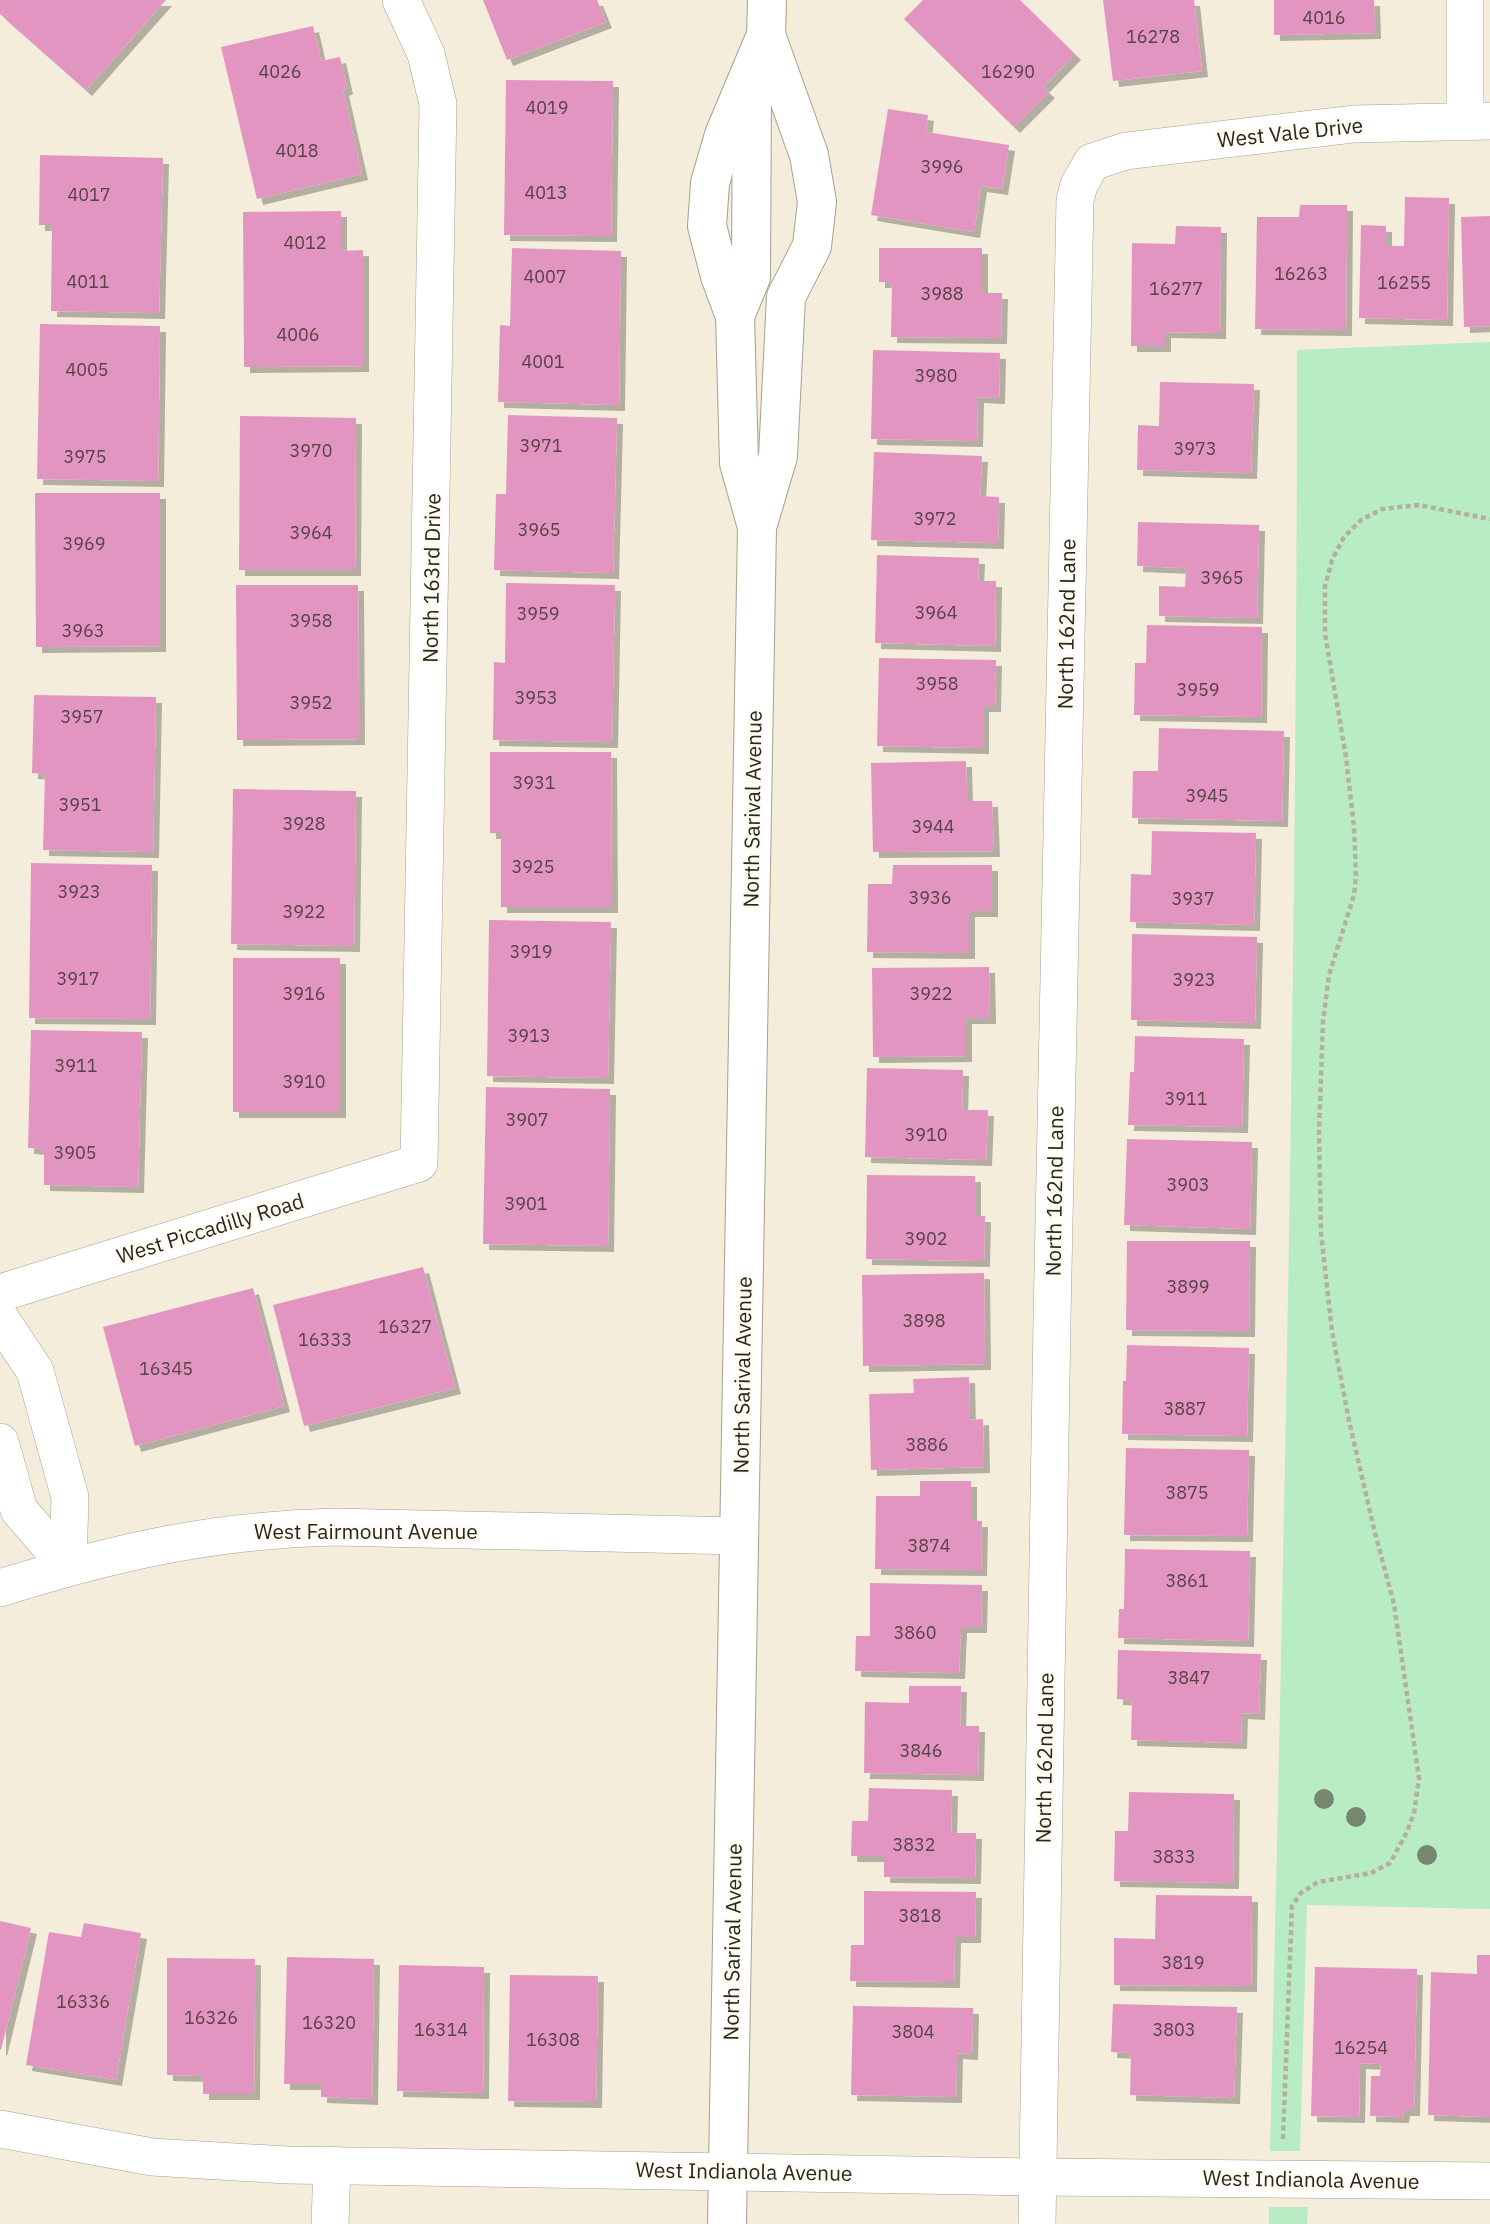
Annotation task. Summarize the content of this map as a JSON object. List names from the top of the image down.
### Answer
{
  "streets": {
    "street": [
      "West Vale Drive",
      "North 163rd Drive",
      "North 162nd Lane",
      "North Sarival Avenue",
      "West Piccadilly Road",
      "West Fairmount Avenue",
      "West Indianola Avenue"
    ]
  },
  "crossings": [
    ["West Vale Drive", "North 162nd Lane"],
    ["North 163rd Drive", "West Piccadilly Road"],
    ["North 162nd Lane", "West Indianola Avenue"],
    ["North Sarival Avenue", "West Fairmount Avenue"],
    ["North Sarival Avenue", "West Indianola Avenue"]
  ],
  "house_numbers": [
    "4016",
    "16278",
    "4026",
    "16290",
    "4019",
    "4018",
    "3996",
    "4013",
    "4017",
    "4012",
    "16263",
    "4007",
    "4011",
    "16255",
    "16277",
    "3988",
    "4006",
    "4001",
    "4005",
    "3980",
    "3971",
    "3973",
    "3970",
    "3975",
    "3972",
    "3965",
    "3964",
    "3969",
    "3965",
    "3964",
    "3959",
    "3958",
    "3963",
    "3958",
    "3959",
    "3953",
    "3952",
    "3957",
    "3931",
    "3945",
    "3951",
    "3928",
    "3944",
    "3925",
    "3923",
    "3936",
    "3937",
    "3922",
    "3919",
    "3917",
    "3923",
    "3916",
    "3922",
    "3913",
    "3911",
    "3910",
    "3911",
    "3907",
    "3910",
    "3905",
    "3903",
    "3901",
    "3902",
    "3899",
    "3898",
    "16327",
    "16333",
    "16345",
    "3887",
    "3886",
    "3875",
    "3874",
    "3861",
    "3860",
    "3847",
    "3846",
    "3832",
    "3833",
    "3818",
    "3819",
    "16336",
    "16326",
    "16320",
    "16314",
    "3803",
    "3804",
    "16308",
    "16254"
  ]
}
